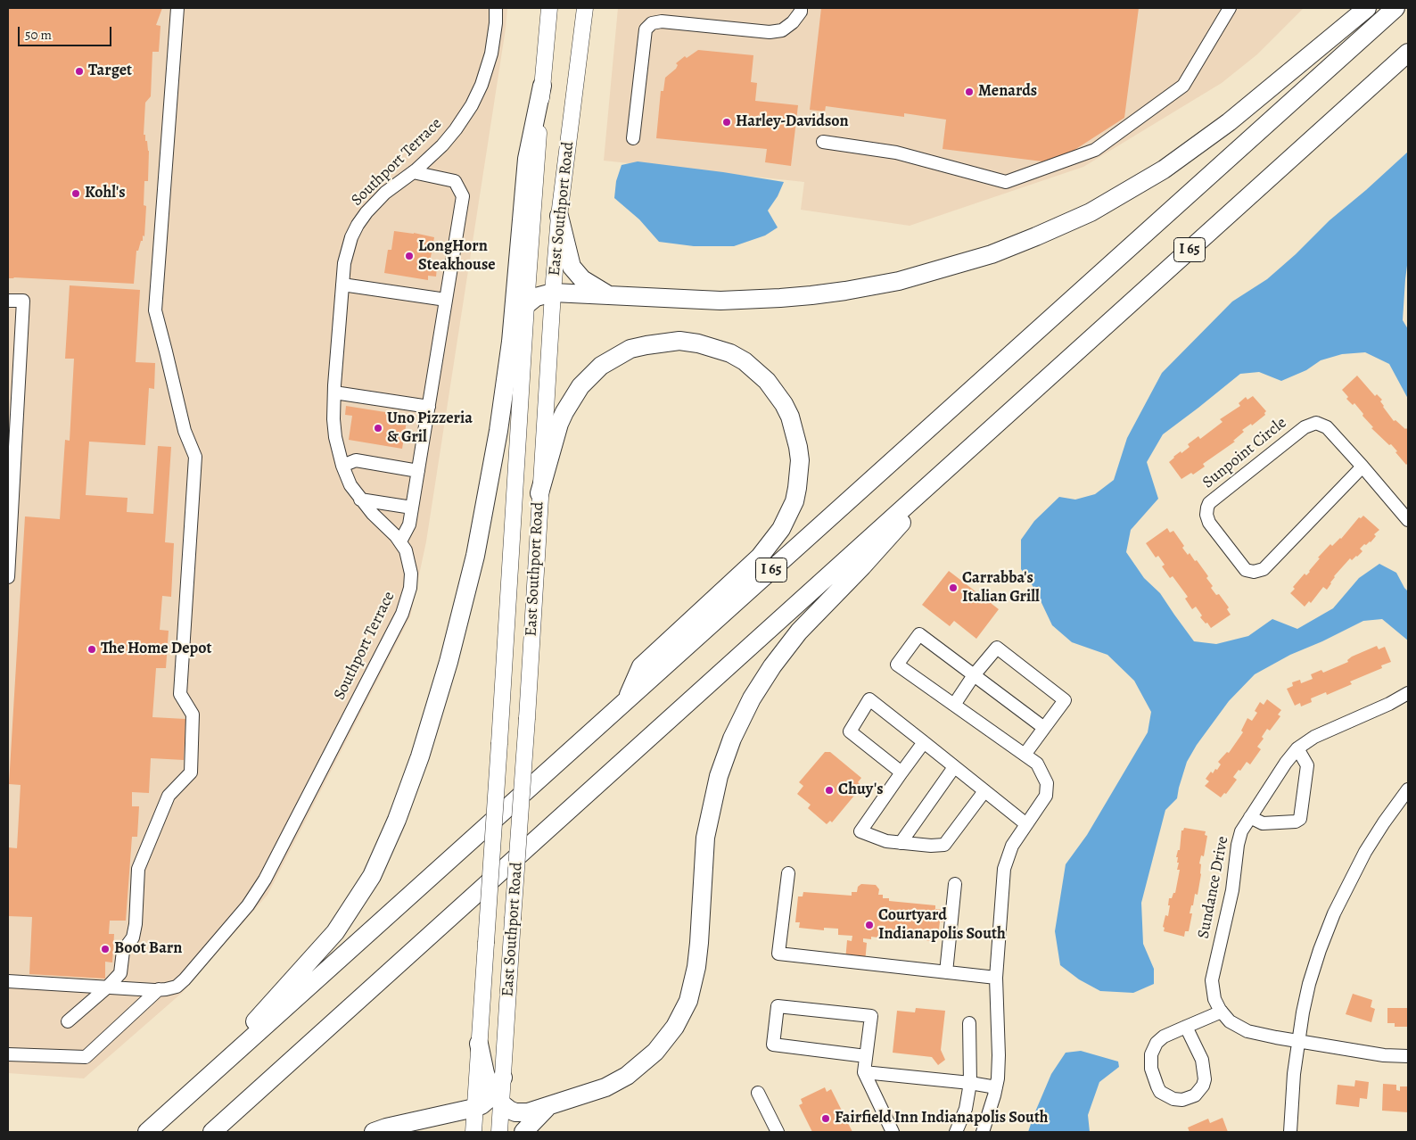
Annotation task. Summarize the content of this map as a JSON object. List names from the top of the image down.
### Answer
{
  "streets": {
    "highway": ["I 65"],
    "main road": ["East Southport Road"],
    "street": ["Southport Terrace", "Sunpoint Circle", "Sundance Drive"]
  },
  "places": [
    "Target",
    "Menards",
    "Harley-Davidson",
    "Kohl's",
    "LongHorn Steakhouse",
    "Uno Pizzeria & Gril",
    "Carrabba's Italian Grill",
    "The Home Depot",
    "Chuy's",
    "Courtyard Indianapolis South",
    "Boot Barn",
    "Fairfield Inn Indianapolis South"
  ],
  "scale_bar": "50 m"
}
